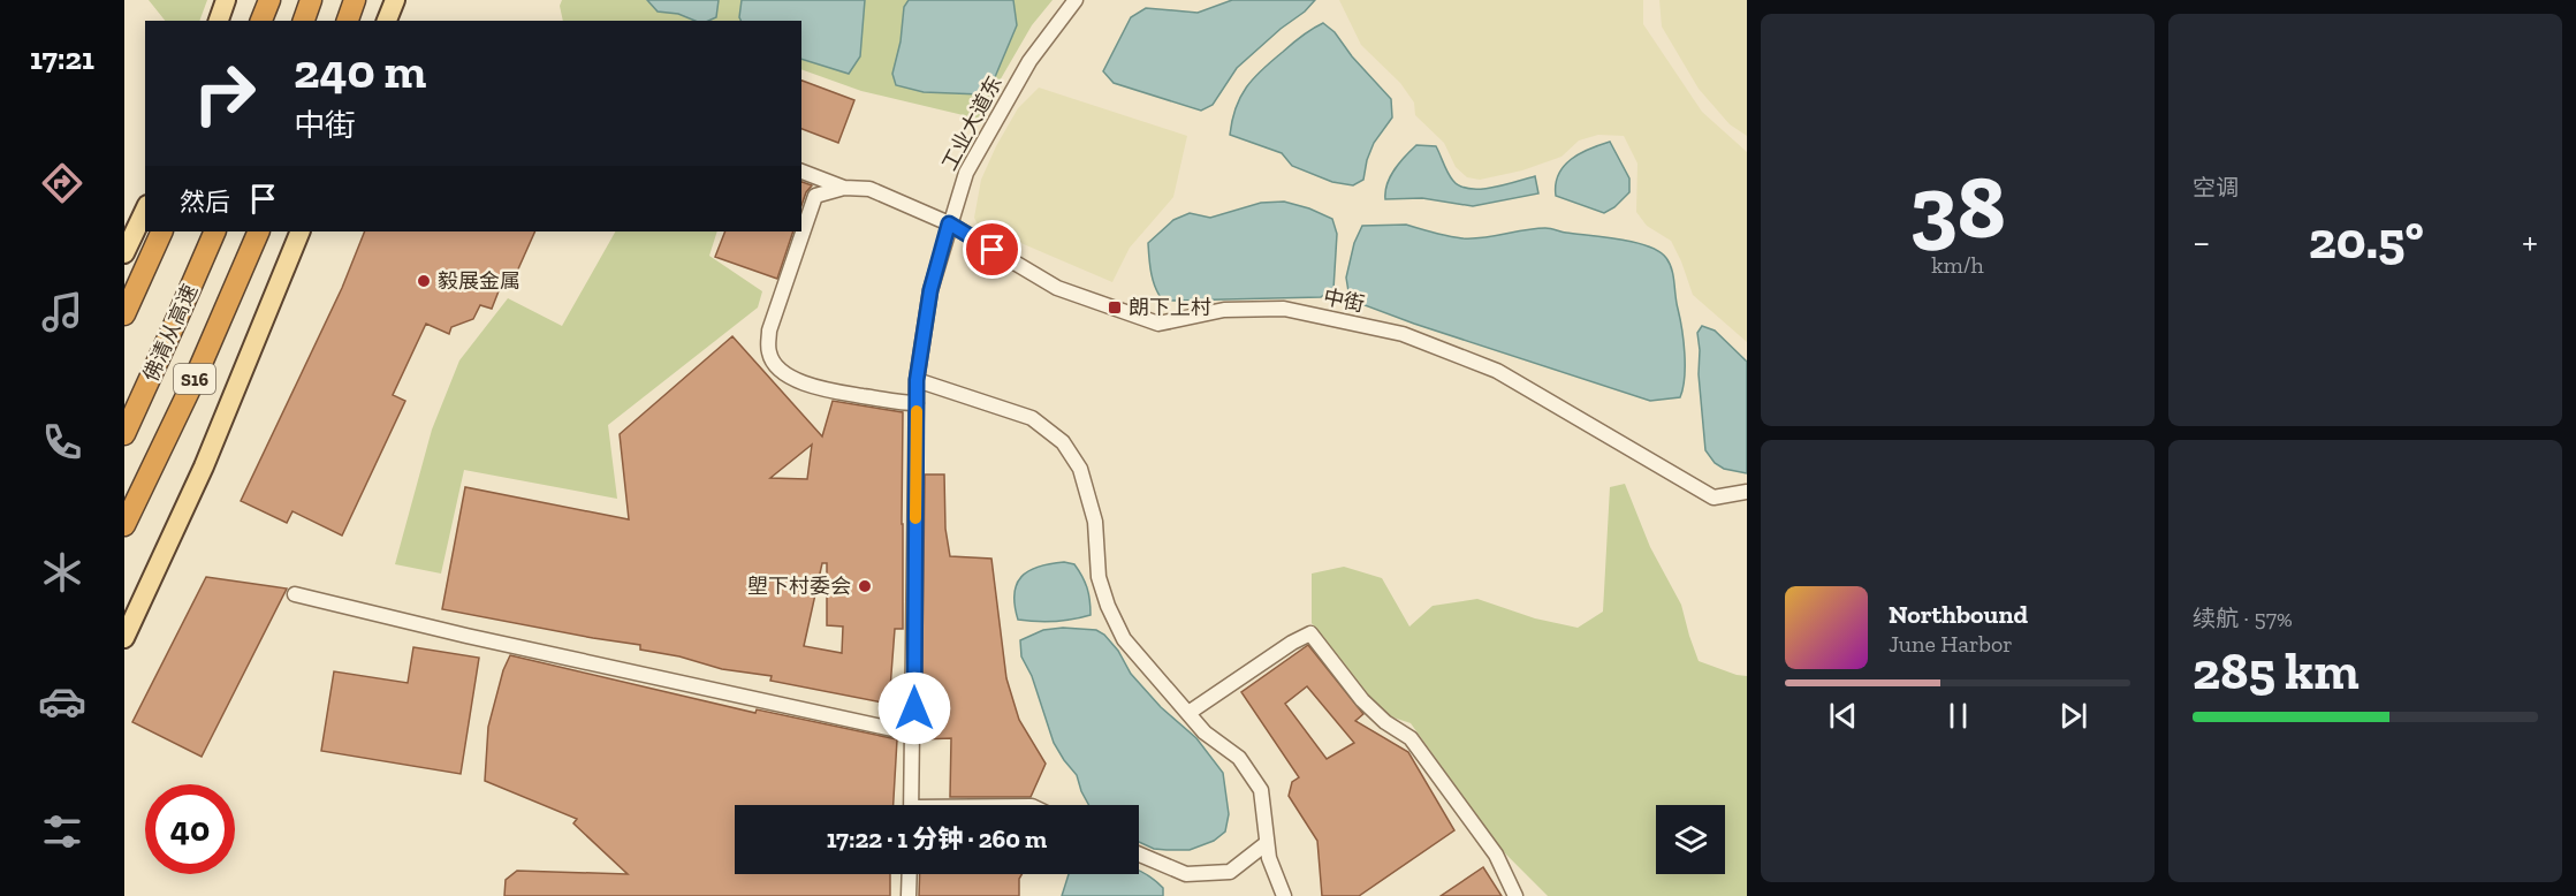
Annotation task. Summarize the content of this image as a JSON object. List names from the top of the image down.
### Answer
{
  "streets": {
    "highway": ["佛清从高速", "S16"],
    "street": ["工业大道东", "中街"]
  },
  "crossings": [
    ["工业大道东", "中街"]
  ],
  "places": {
    "other": ["毅展金属", "塱下村委会"],
    "transit": ["朗下上村"]
  },
  "page": {
    "tabs": "17:21",
    "tile": [
      ["38", "km/h"],
      "空调",
      ["续航 · 57%", "285 km"]
    ],
    "turn": ["240 m", "中街"],
    "then": "然后",
    "heat": ["−", "20.5°", "+"],
    "song": ["Northbound", "June Harbor"],
    "limit": "40",
    "trip": "17:22 · 1 分钟 · 260 m"
  }
}
